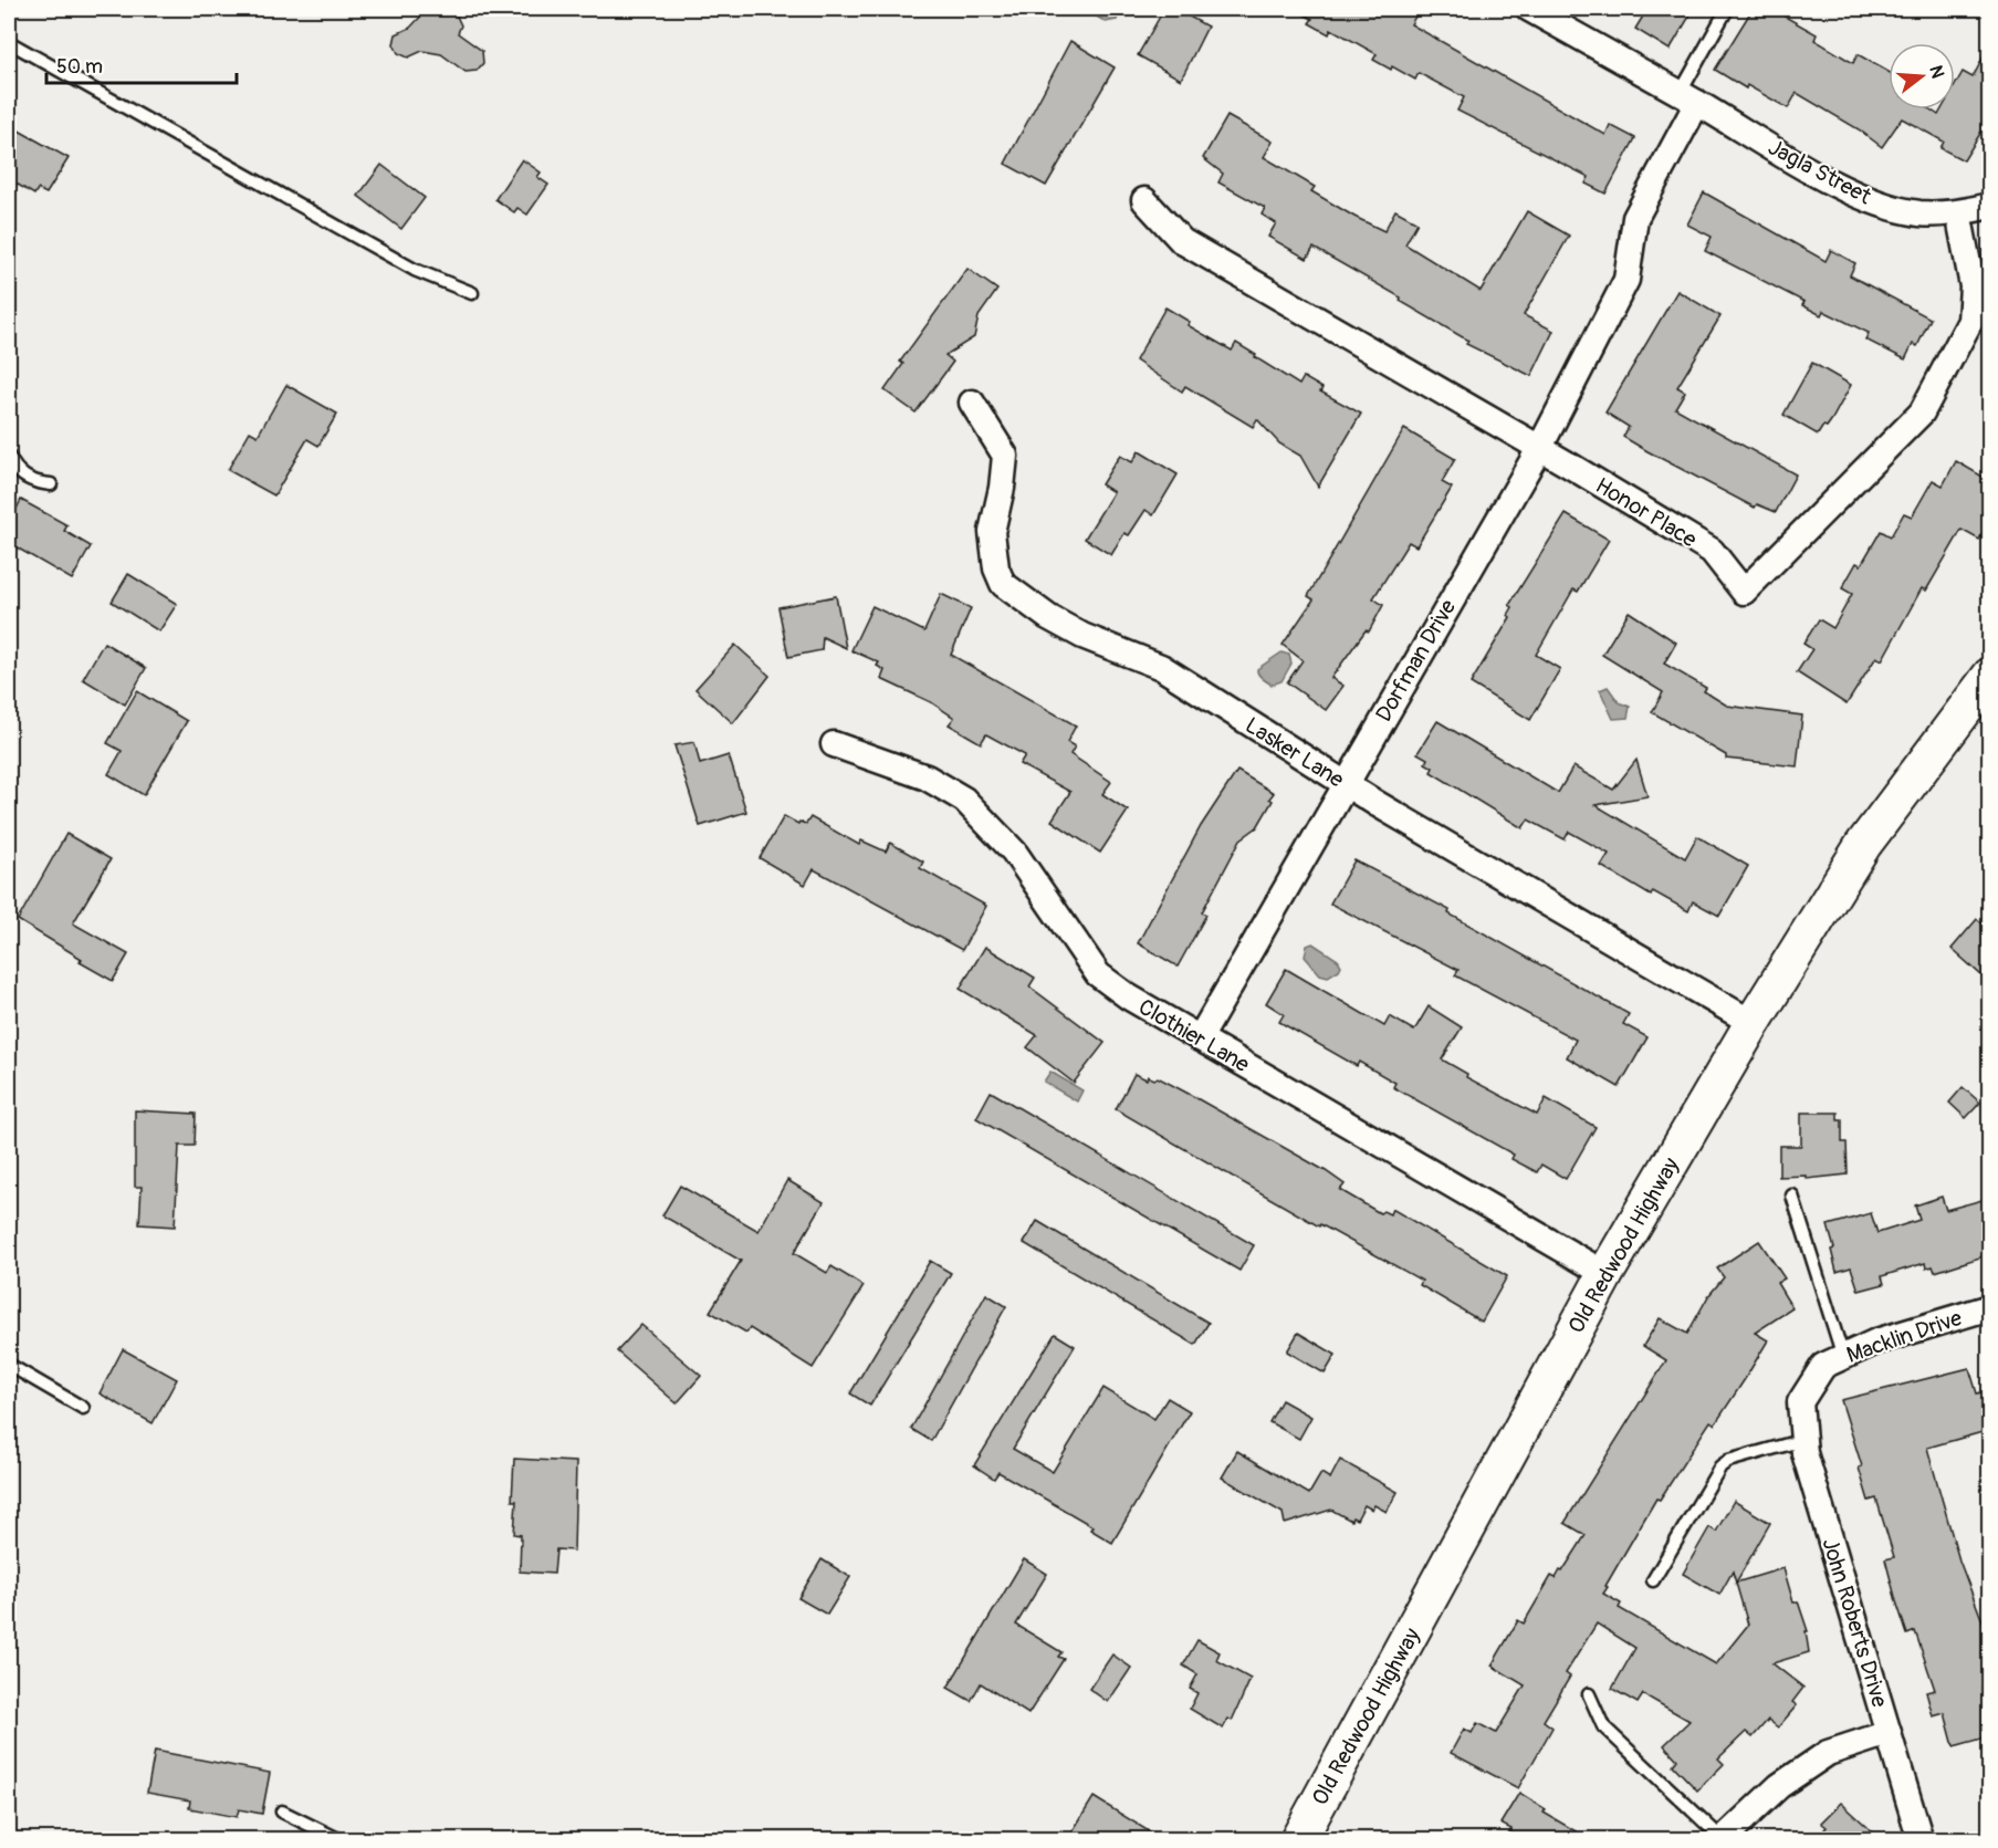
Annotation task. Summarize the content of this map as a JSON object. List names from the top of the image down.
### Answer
{
  "streets": {
    "main road": ["Old Redwood Highway"],
    "street": [
      "Jagla Street",
      "Honor Place",
      "Dorfman Drive",
      "Lasker Lane",
      "Clothier Lane",
      "Macklin Drive",
      "John Roberts Drive"
    ]
  },
  "crossings": [
    ["Jagla Street", "Honor Place"],
    ["Jagla Street", "Dorfman Drive"],
    ["Honor Place", "Dorfman Drive"],
    ["Dorfman Drive", "Lasker Lane"],
    ["Dorfman Drive", "Clothier Lane"],
    ["Lasker Lane", "Old Redwood Highway"],
    ["Clothier Lane", "Old Redwood Highway"],
    ["Macklin Drive", "John Roberts Drive"]
  ],
  "scale_bar": "50 m",
  "north": "right"
}
